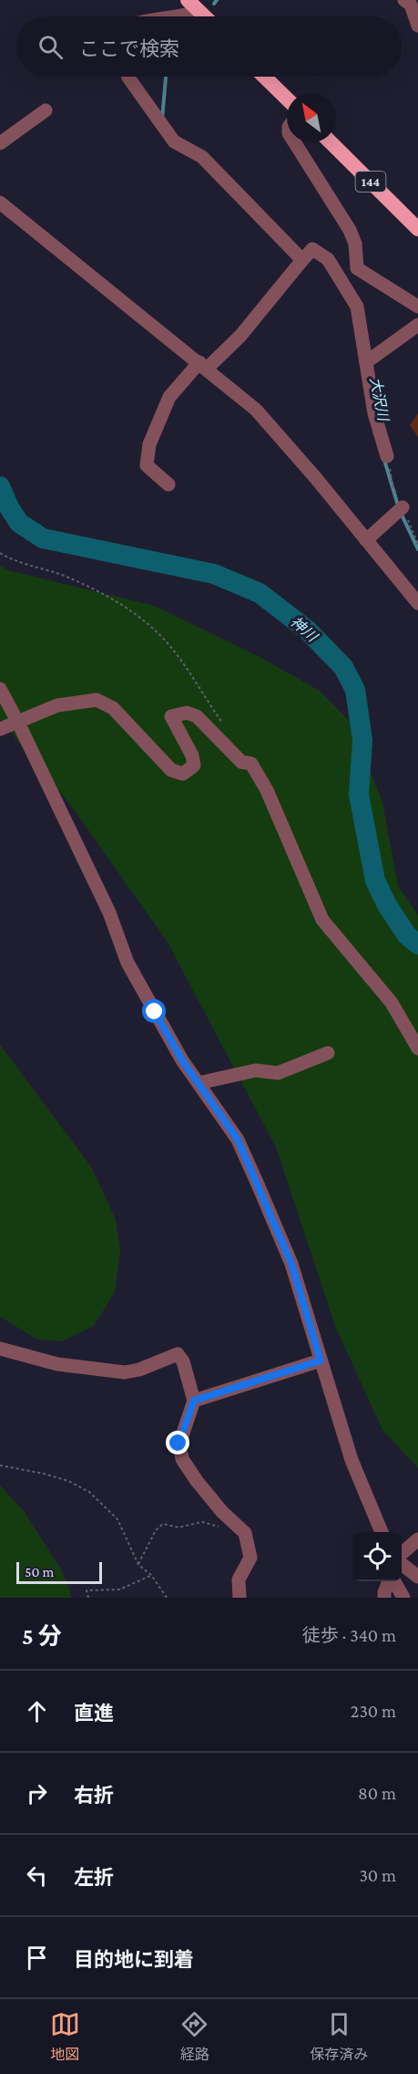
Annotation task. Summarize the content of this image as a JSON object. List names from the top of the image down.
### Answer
{
  "streets": {
    "highway": ["144"]
  },
  "water": ["大沢川", "神川"],
  "scale_bar": "50 m",
  "north": "top left",
  "page": {
    "search": "ここで検索",
    "scale": "50 m",
    "heading": ["5 分", "徒歩 · 340 m"],
    "list": [
      ["直進", "230 m"],
      ["右折", "80 m"],
      ["左折", "30 m"],
      "目的地に到着"
    ],
    "nav": ["地図", "経路", "保存済み"]
  }
}
